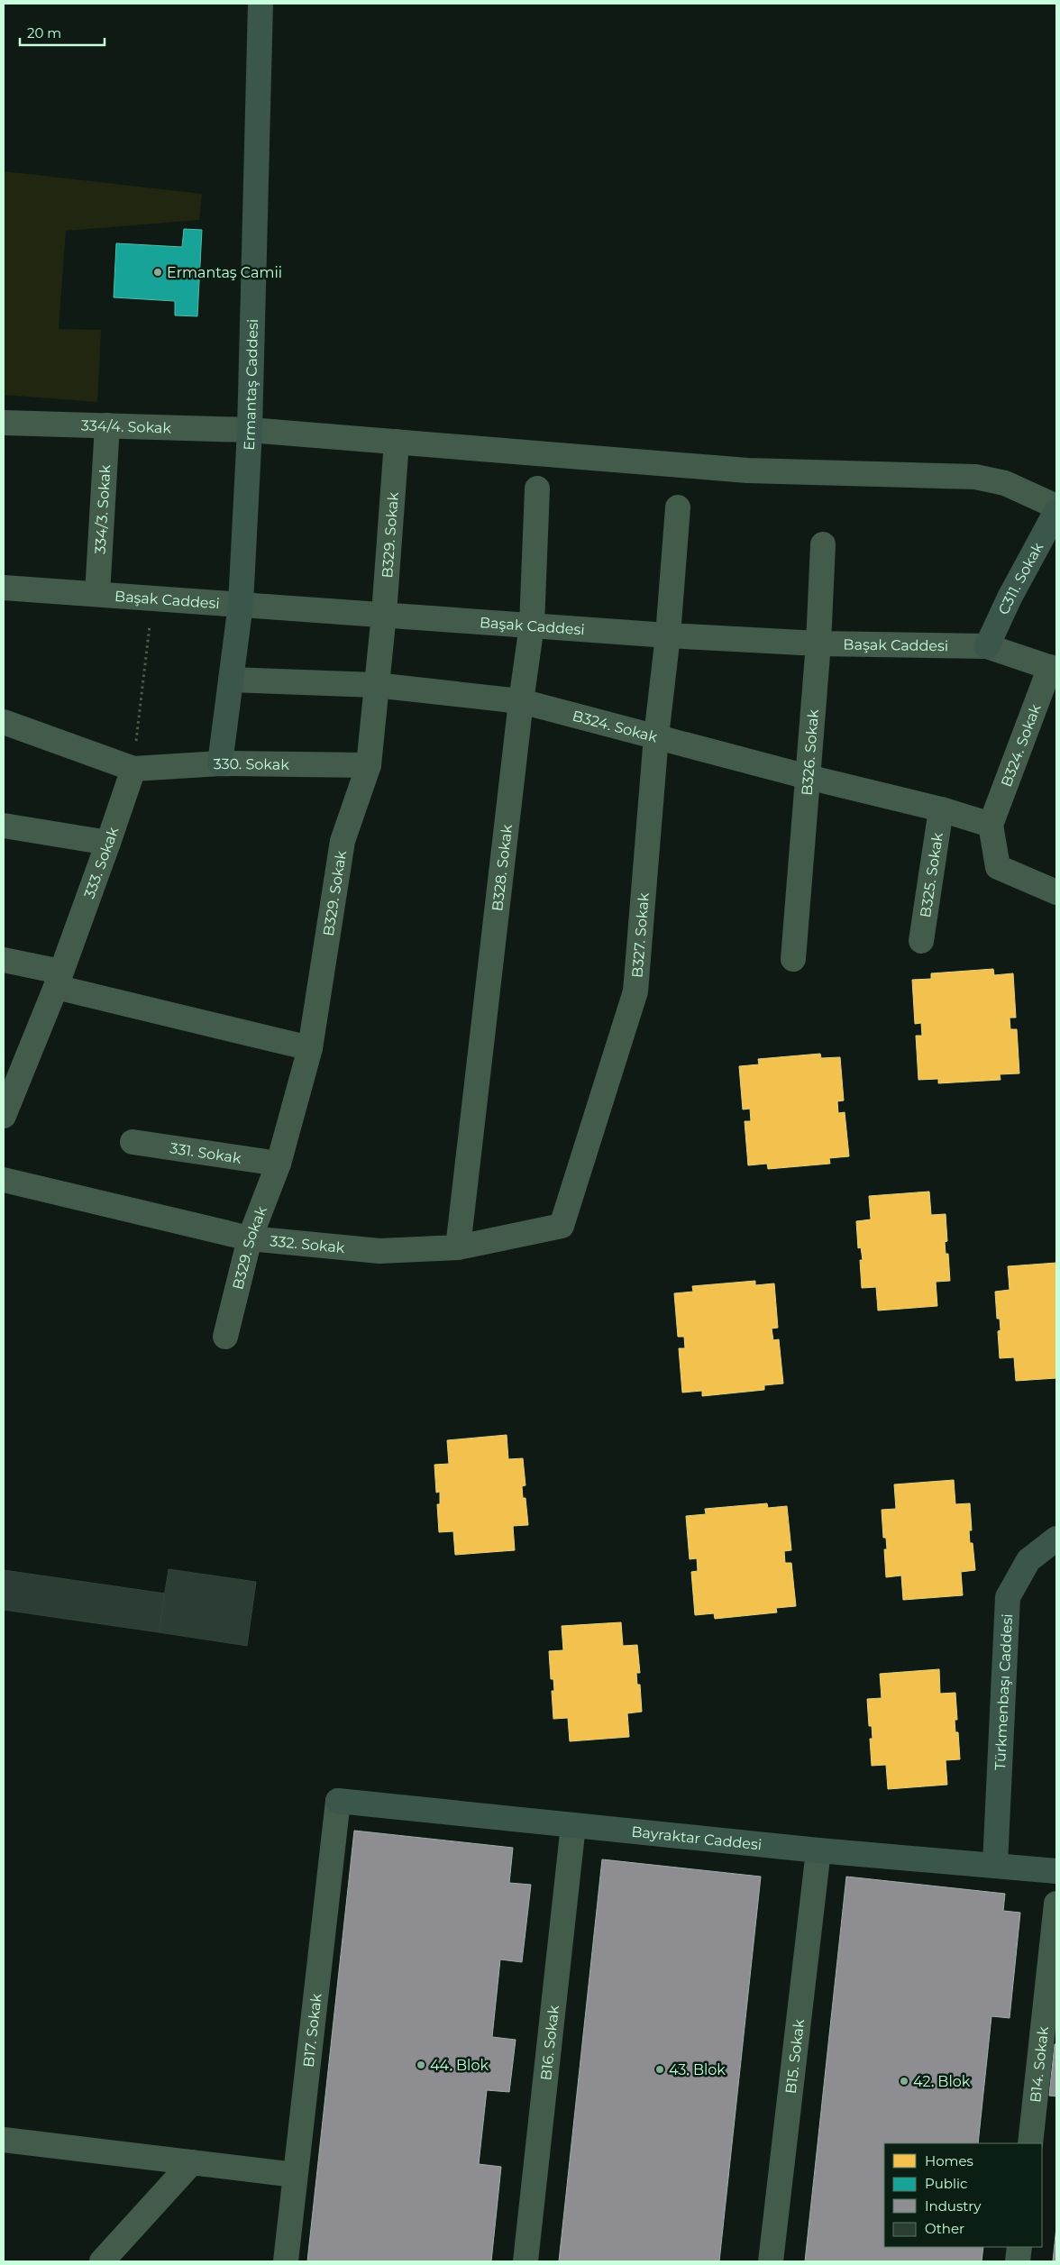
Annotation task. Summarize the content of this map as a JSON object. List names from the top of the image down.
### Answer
{
  "streets": {
    "main road": [
      "Ermantaş Caddesi",
      "C311. Sokak",
      "Türkmenbaşı Caddesi",
      "Bayraktar Caddesi"
    ],
    "street": [
      "334/4. Sokak",
      "334/3. Sokak",
      "B329. Sokak",
      "Başak Caddesi",
      "B324. Sokak",
      "B326. Sokak",
      "330. Sokak",
      "333. Sokak",
      "B328. Sokak",
      "B325. Sokak",
      "B327. Sokak",
      "331. Sokak",
      "332. Sokak",
      "B17. Sokak",
      "B16. Sokak",
      "B15. Sokak",
      "B14. Sokak"
    ]
  },
  "crossings": [
    ["Ermantaş Caddesi", "334/4. Sokak"],
    ["Ermantaş Caddesi", "Başak Caddesi"],
    ["Ermantaş Caddesi", "B324. Sokak"],
    ["Ermantaş Caddesi", "330. Sokak"],
    ["334/4. Sokak", "334/3. Sokak"],
    ["334/4. Sokak", "B329. Sokak"],
    ["334/3. Sokak", "Başak Caddesi"],
    ["B329. Sokak", "Başak Caddesi"],
    ["B329. Sokak", "B324. Sokak"],
    ["B329. Sokak", "330. Sokak"],
    ["B329. Sokak", "331. Sokak"],
    ["B329. Sokak", "332. Sokak"],
    ["C311. Sokak", "Başak Caddesi"],
    ["Başak Caddesi", "B324. Sokak"],
    ["Başak Caddesi", "B326. Sokak"],
    ["Başak Caddesi", "B328. Sokak"],
    ["Başak Caddesi", "B327. Sokak"],
    ["B324. Sokak", "B326. Sokak"],
    ["B324. Sokak", "B328. Sokak"],
    ["B324. Sokak", "B325. Sokak"],
    ["B324. Sokak", "B327. Sokak"],
    ["330. Sokak", "333. Sokak"],
    ["B328. Sokak", "332. Sokak"],
    ["B327. Sokak", "332. Sokak"],
    ["Türkmenbaşı Caddesi", "Bayraktar Caddesi"],
    ["Bayraktar Caddesi", "B17. Sokak"],
    ["Bayraktar Caddesi", "B16. Sokak"],
    ["Bayraktar Caddesi", "B15. Sokak"]
  ],
  "places": [
    "Ermantaş Camii",
    "44. Blok",
    "43. Blok",
    "42. Blok"
  ],
  "legend": [
    "Homes",
    "Public",
    "Industry",
    "Other"
  ],
  "scale_bar": "20 m"
}
